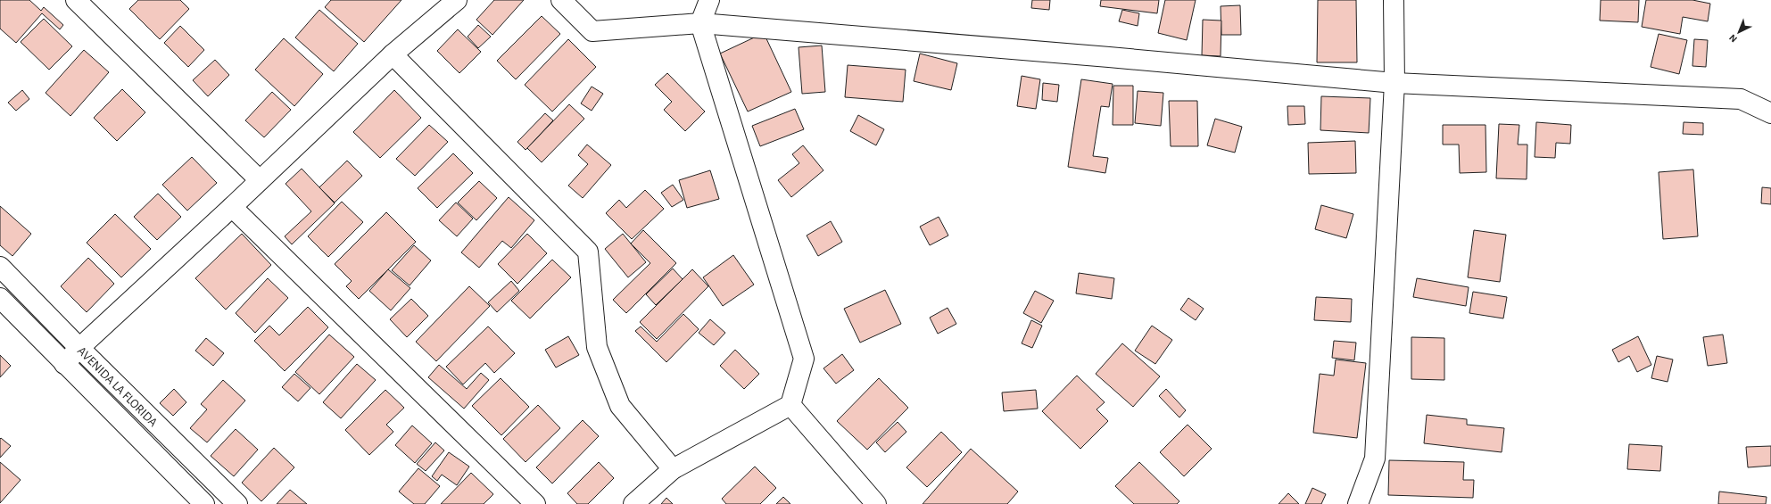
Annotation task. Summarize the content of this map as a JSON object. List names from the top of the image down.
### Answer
{
  "streets": {
    "street": ["AVENIDA LA FLORIDA"]
  },
  "north": "bottom left"
}
